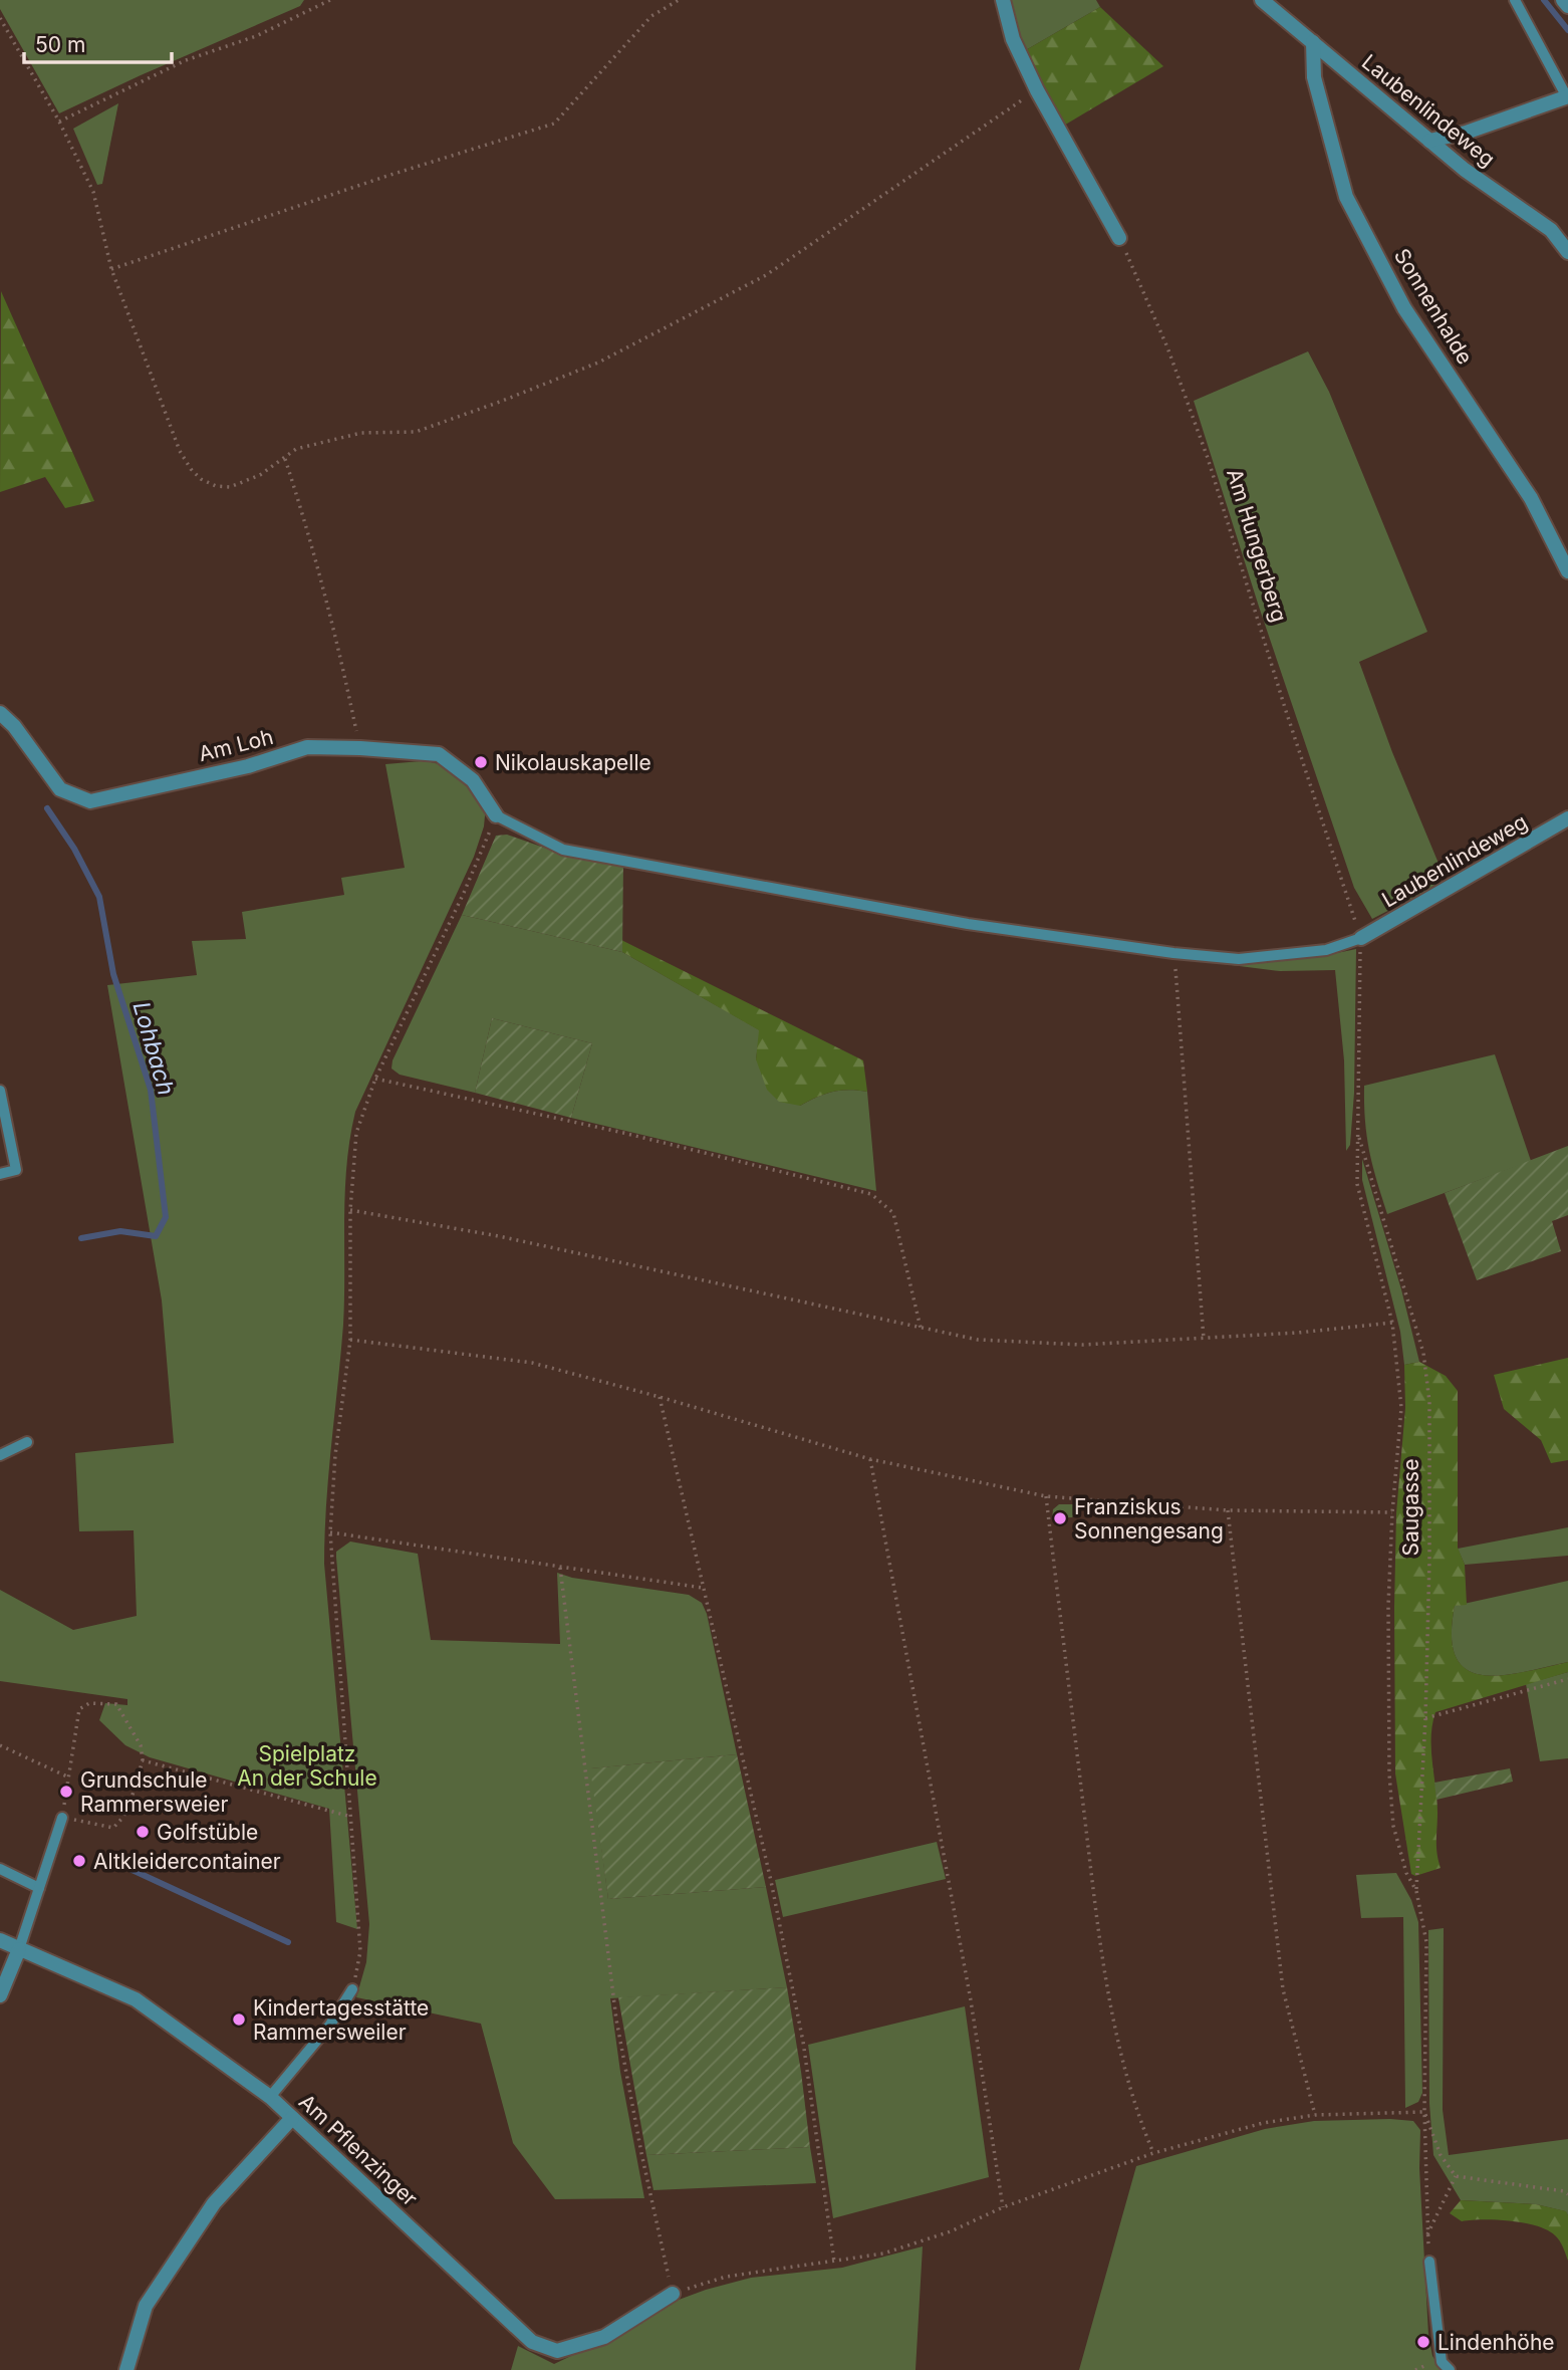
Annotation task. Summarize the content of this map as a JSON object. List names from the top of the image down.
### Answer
{
  "streets": {
    "street": [
      "Laubenlindeweg",
      "Sonnenhalde",
      "Am Loh",
      "Am Pflenzinger"
    ],
    "path": ["Am Hungerberg", "Saugasse"]
  },
  "crossings": [
    ["Laubenlindeweg", "Sonnenhalde"],
    ["Laubenlindeweg", "Am Hungerberg"],
    ["Am Hungerberg", "Saugasse"]
  ],
  "water": ["Lohbach"],
  "parks": ["Spielplatz An der Schule"],
  "places": [
    "Nikolauskapelle",
    "Franziskus Sonnengesang",
    "Grundschule Rammersweier",
    "Golfstüble",
    "Altkleidercontainer",
    "Kindertagesstätte Rammersweiler",
    "Lindenhöhe"
  ],
  "scale_bar": "50 m"
}
